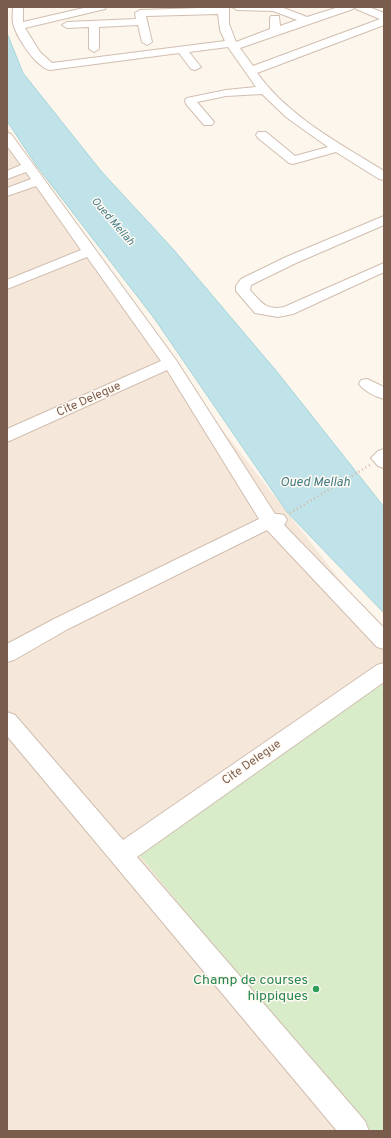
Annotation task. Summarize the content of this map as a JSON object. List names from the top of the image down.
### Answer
{
  "streets": {
    "street": ["Cite Delegue"]
  },
  "water": ["Oued Mellah"],
  "places": ["Champ de courses hippiques"]
}
